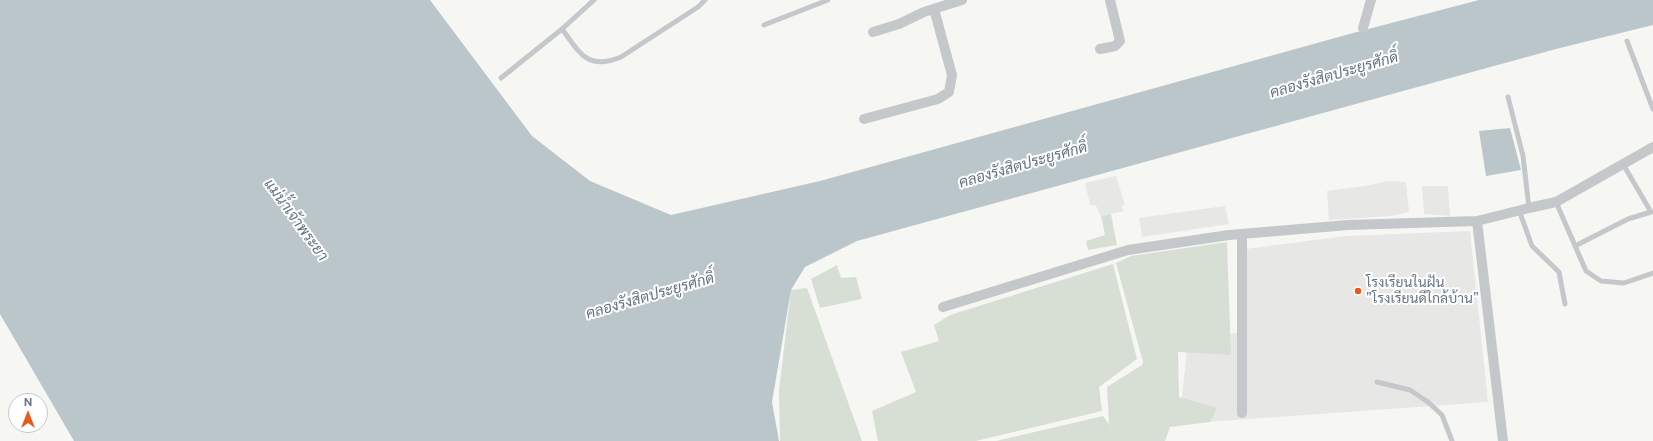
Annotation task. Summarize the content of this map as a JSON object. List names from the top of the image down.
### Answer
{
  "water": ["คลองรังสิตประยูรศักดิ์", "แม่น้ำเจ้าพระยา"],
  "places": ["โรงเรียนในฝัน \"โรงเรียนดีใกล้บ้าน\""],
  "north": "top"
}
